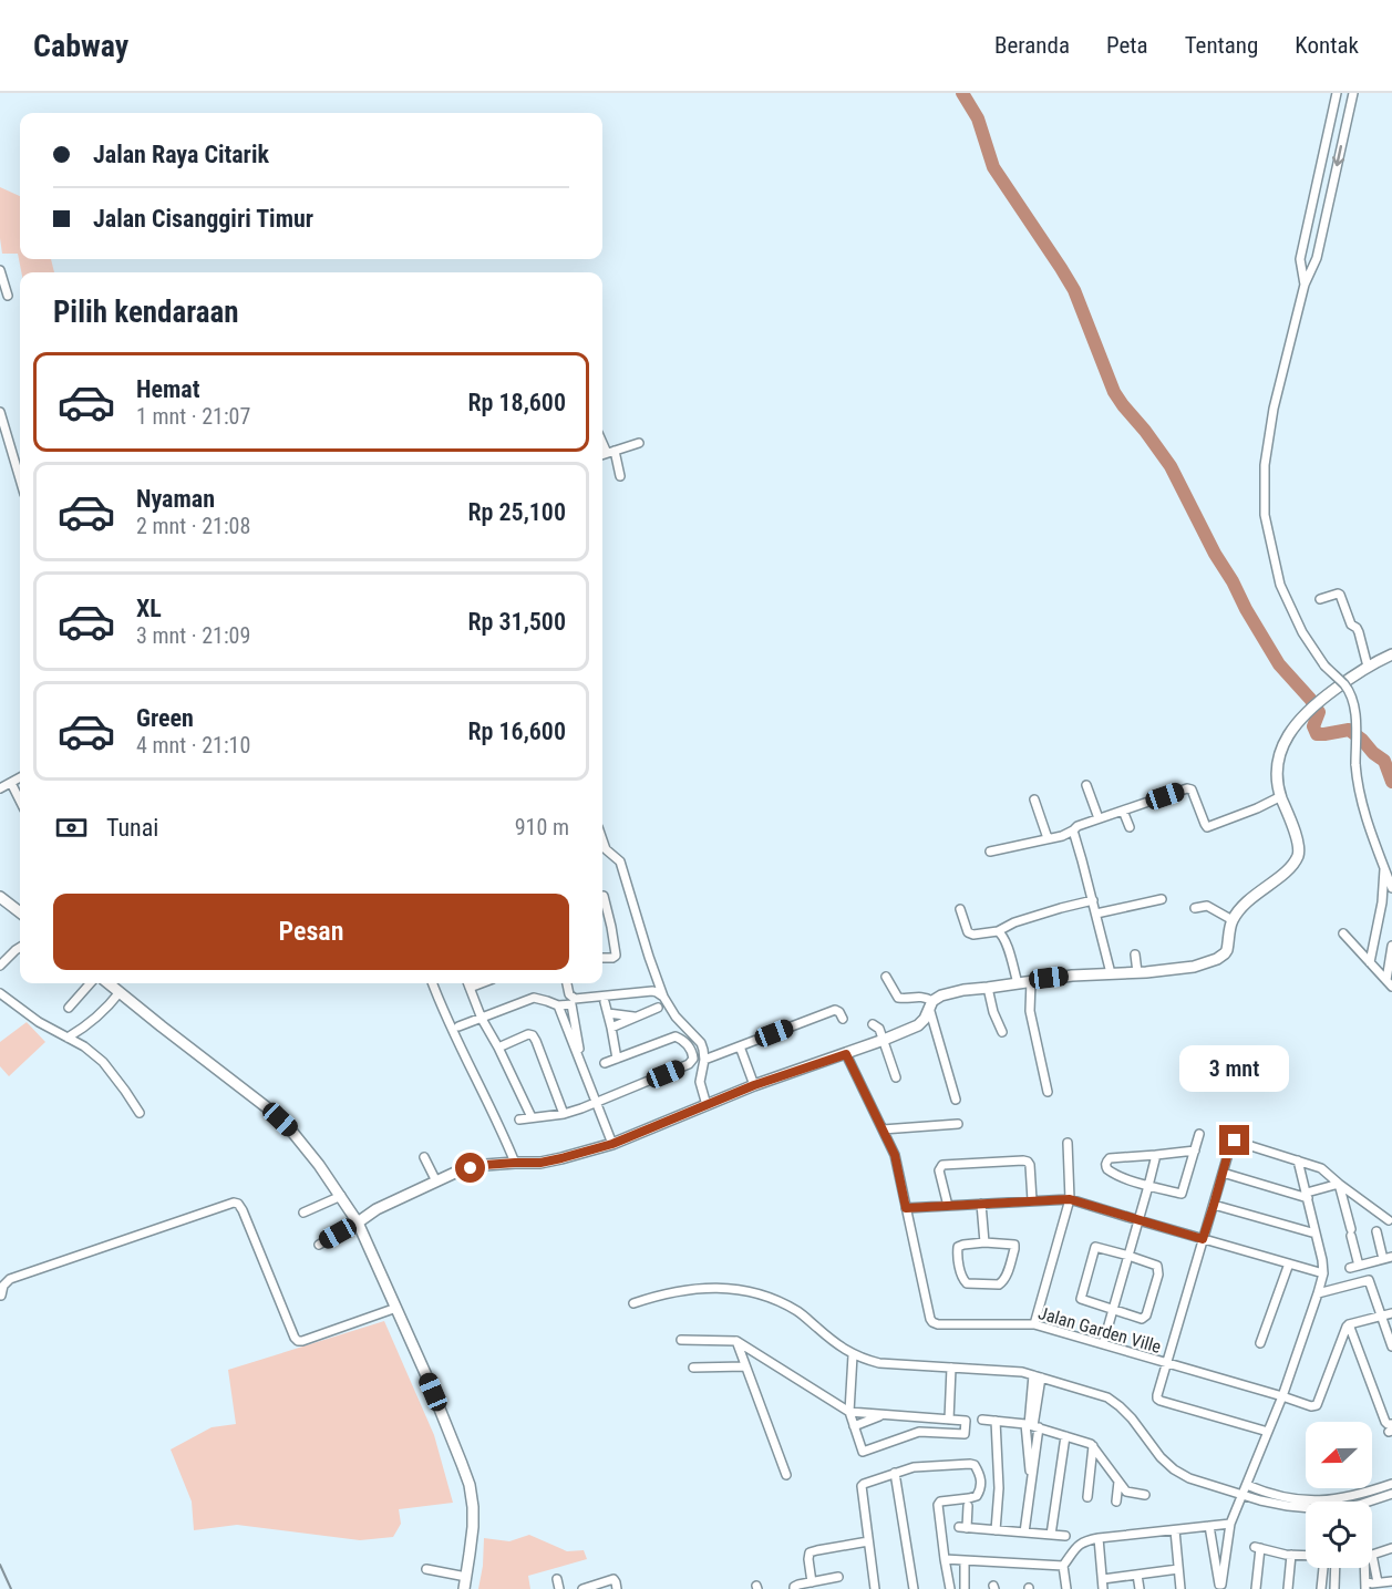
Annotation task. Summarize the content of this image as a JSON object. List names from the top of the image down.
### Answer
{
  "streets": {
    "street": ["Jalan Garden Ville"]
  },
  "north": "left",
  "page": {
    "header": "Cabway",
    "nav": [
      "Beranda",
      "Peta",
      "Tentang",
      "Kontak"
    ],
    "banner": ["Jalan Raya Citarik", "Jalan Cisanggiri Timur"],
    "heading": "Pilih kendaraan",
    "list": [
      {
        "name": "Hemat",
        "note": "1 mnt · 21:07",
        "value": "Rp 18,600"
      },
      {
        "name": "Nyaman",
        "note": "2 mnt · 21:08",
        "value": "Rp 25,100"
      },
      {
        "name": "XL",
        "note": "3 mnt · 21:09",
        "value": "Rp 31,500"
      },
      {
        "name": "Green",
        "note": "4 mnt · 21:10",
        "value": "Rp 16,600"
      }
    ],
    "pay": ["Tunai", "910 m"],
    "buttons": "Pesan",
    "bubble": "3 mnt"
  }
}
